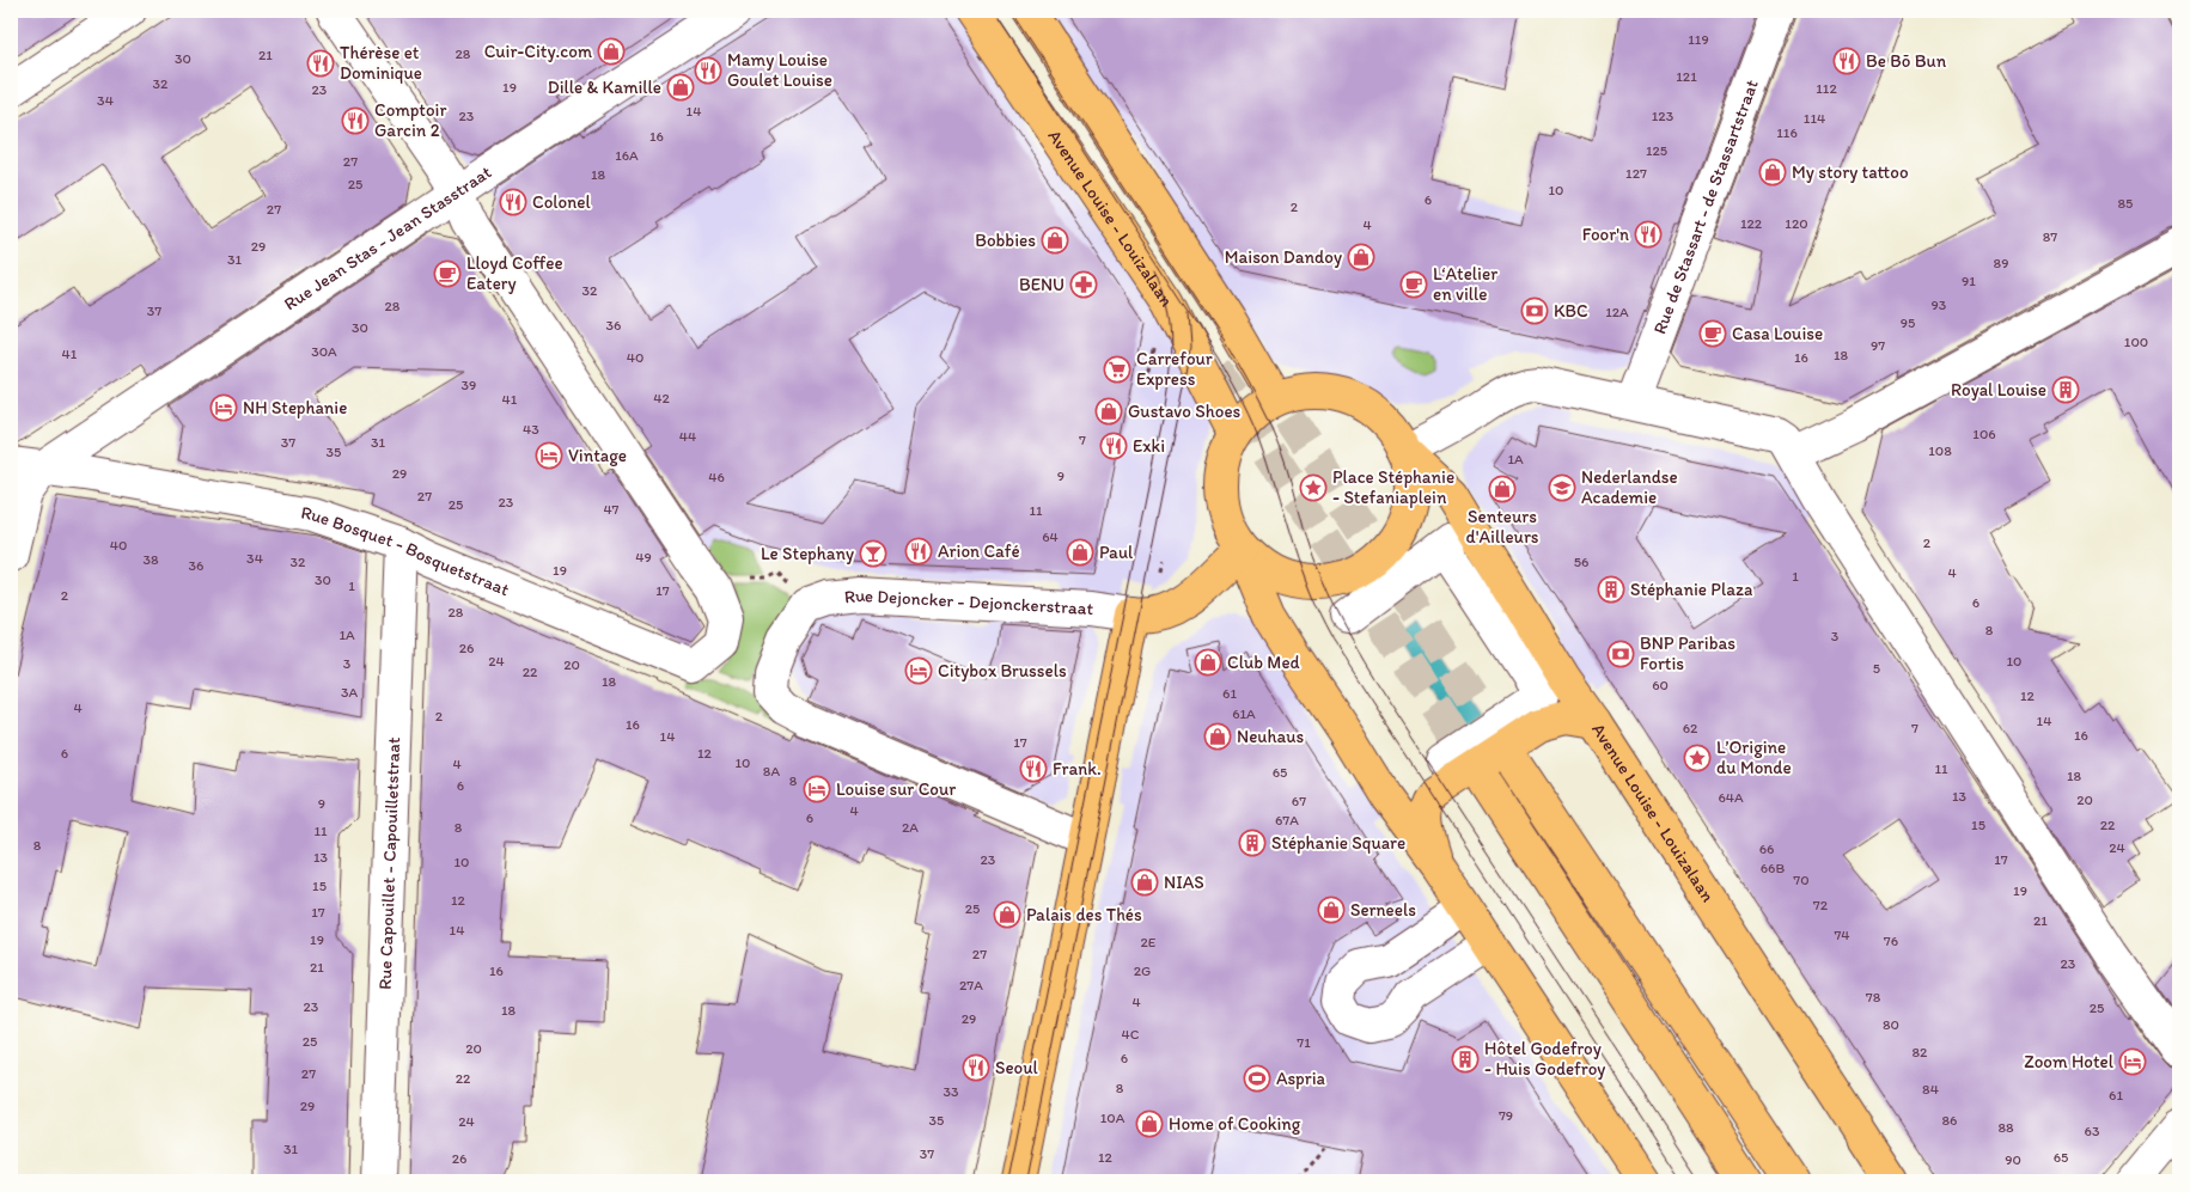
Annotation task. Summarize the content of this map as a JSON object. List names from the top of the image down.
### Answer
{
  "streets": {
    "main road": ["Avenue Louise - Louizalaan"],
    "street": [
      "Rue de Stassart - de Stassartstraat",
      "Rue Jean Stas - Jean Stasstraat",
      "Rue Bosquet - Bosquetstraat",
      "Rue Dejoncker - Dejonckerstraat",
      "Rue Capouillet - Capouilletstraat"
    ]
  },
  "crossings": [
    ["Rue Jean Stas - Jean Stasstraat", "Rue Bosquet - Bosquetstraat"],
    ["Rue Bosquet - Bosquetstraat", "Rue Capouillet - Capouilletstraat"]
  ],
  "places": {
    "shop": [
      "Cuir-City.com",
      "Dille & Kamille",
      "My story tattoo",
      "Bobbies",
      "Maison Dandoy",
      "Gustavo Shoes",
      "Senteurs d'Ailleurs",
      "Paul",
      "Club Med",
      "Neuhaus",
      "NIAS",
      "Serneels",
      "Palais des Thés",
      "Home of Cooking"
    ],
    "restaurant": [
      "Be Bō Bun",
      "Thérèse et Dominique",
      "Mamy Louise Goulet Louise",
      "Comptoir Garcin 2",
      "Colonel",
      "Foor'n",
      "Exki",
      "Arion Café",
      "Frank.",
      "Seoul"
    ],
    "cafe": ["Lloyd Coffee Eatery", "L‘Atelier en ville", "Casa Louise"],
    "pharmacy": ["BENU"],
    "bank": ["KBC", "BNP Paribas Fortis"],
    "supermarket": ["Carrefour Express"],
    "building": [
      "Royal Louise",
      "Stéphanie Plaza",
      "Stéphanie Square",
      "Hôtel Godefroy - Huis Godefroy"
    ],
    "hotel": [
      "NH Stephanie",
      "Vintage",
      "Citybox Brussels",
      "Louise sur Cour",
      "Zoom Hotel"
    ],
    "place": ["Place Stéphanie - Stefaniaplein", "L’Origine du Monde"],
    "school or university": ["Nederlandse Academie"],
    "bar": ["Le Stephany"],
    "sports": ["Aspria"]
  },
  "house_numbers": [
    "119",
    "28",
    "21",
    "30",
    "121",
    "32",
    "19",
    "112",
    "23",
    "34",
    "14",
    "23",
    "123",
    "114",
    "116",
    "16",
    "125",
    "16A",
    "27",
    "127",
    "18",
    "25",
    "10",
    "6",
    "85",
    "2",
    "27",
    "122",
    "120",
    "4",
    "87",
    "29",
    "31",
    "89",
    "91",
    "32",
    "93",
    "28",
    "37",
    "12A",
    "95",
    "36",
    "30",
    "100",
    "97",
    "30A",
    "41",
    "18",
    "40",
    "16",
    "39",
    "42",
    "41",
    "43",
    "106",
    "44",
    "7",
    "37",
    "31",
    "108",
    "35",
    "1A",
    "29",
    "9",
    "46",
    "27",
    "23",
    "25",
    "47",
    "11",
    "64",
    "2",
    "40",
    "49",
    "34",
    "38",
    "32",
    "56",
    "36",
    "19",
    "4",
    "1",
    "30",
    "1",
    "17",
    "2",
    "6",
    "28",
    "8",
    "1A",
    "3",
    "26",
    "24",
    "10",
    "3",
    "20",
    "5",
    "22",
    "18",
    "60",
    "3A",
    "61",
    "12",
    "4",
    "61A",
    "2",
    "14",
    "16",
    "62",
    "7",
    "16",
    "14",
    "17",
    "6",
    "12",
    "10",
    "4",
    "11",
    "8A",
    "65",
    "18",
    "8",
    "6",
    "13",
    "64A",
    "20",
    "67",
    "9",
    "4",
    "6",
    "67A",
    "15",
    "22",
    "8",
    "2A",
    "11",
    "8",
    "24",
    "66",
    "13",
    "23",
    "17",
    "10",
    "66B",
    "70",
    "15",
    "19",
    "12",
    "72",
    "25",
    "17",
    "21",
    "14",
    "74",
    "19",
    "76",
    "2E",
    "27",
    "23",
    "21",
    "16",
    "2G",
    "27A",
    "78",
    "4",
    "23",
    "25",
    "18",
    "29",
    "80",
    "4C",
    "25",
    "71",
    "20",
    "82",
    "6",
    "27",
    "22",
    "8",
    "84",
    "33",
    "61",
    "29",
    "79",
    "10A",
    "35",
    "86",
    "24",
    "88",
    "63",
    "31",
    "37",
    "12",
    "65",
    "26",
    "90"
  ]
}
